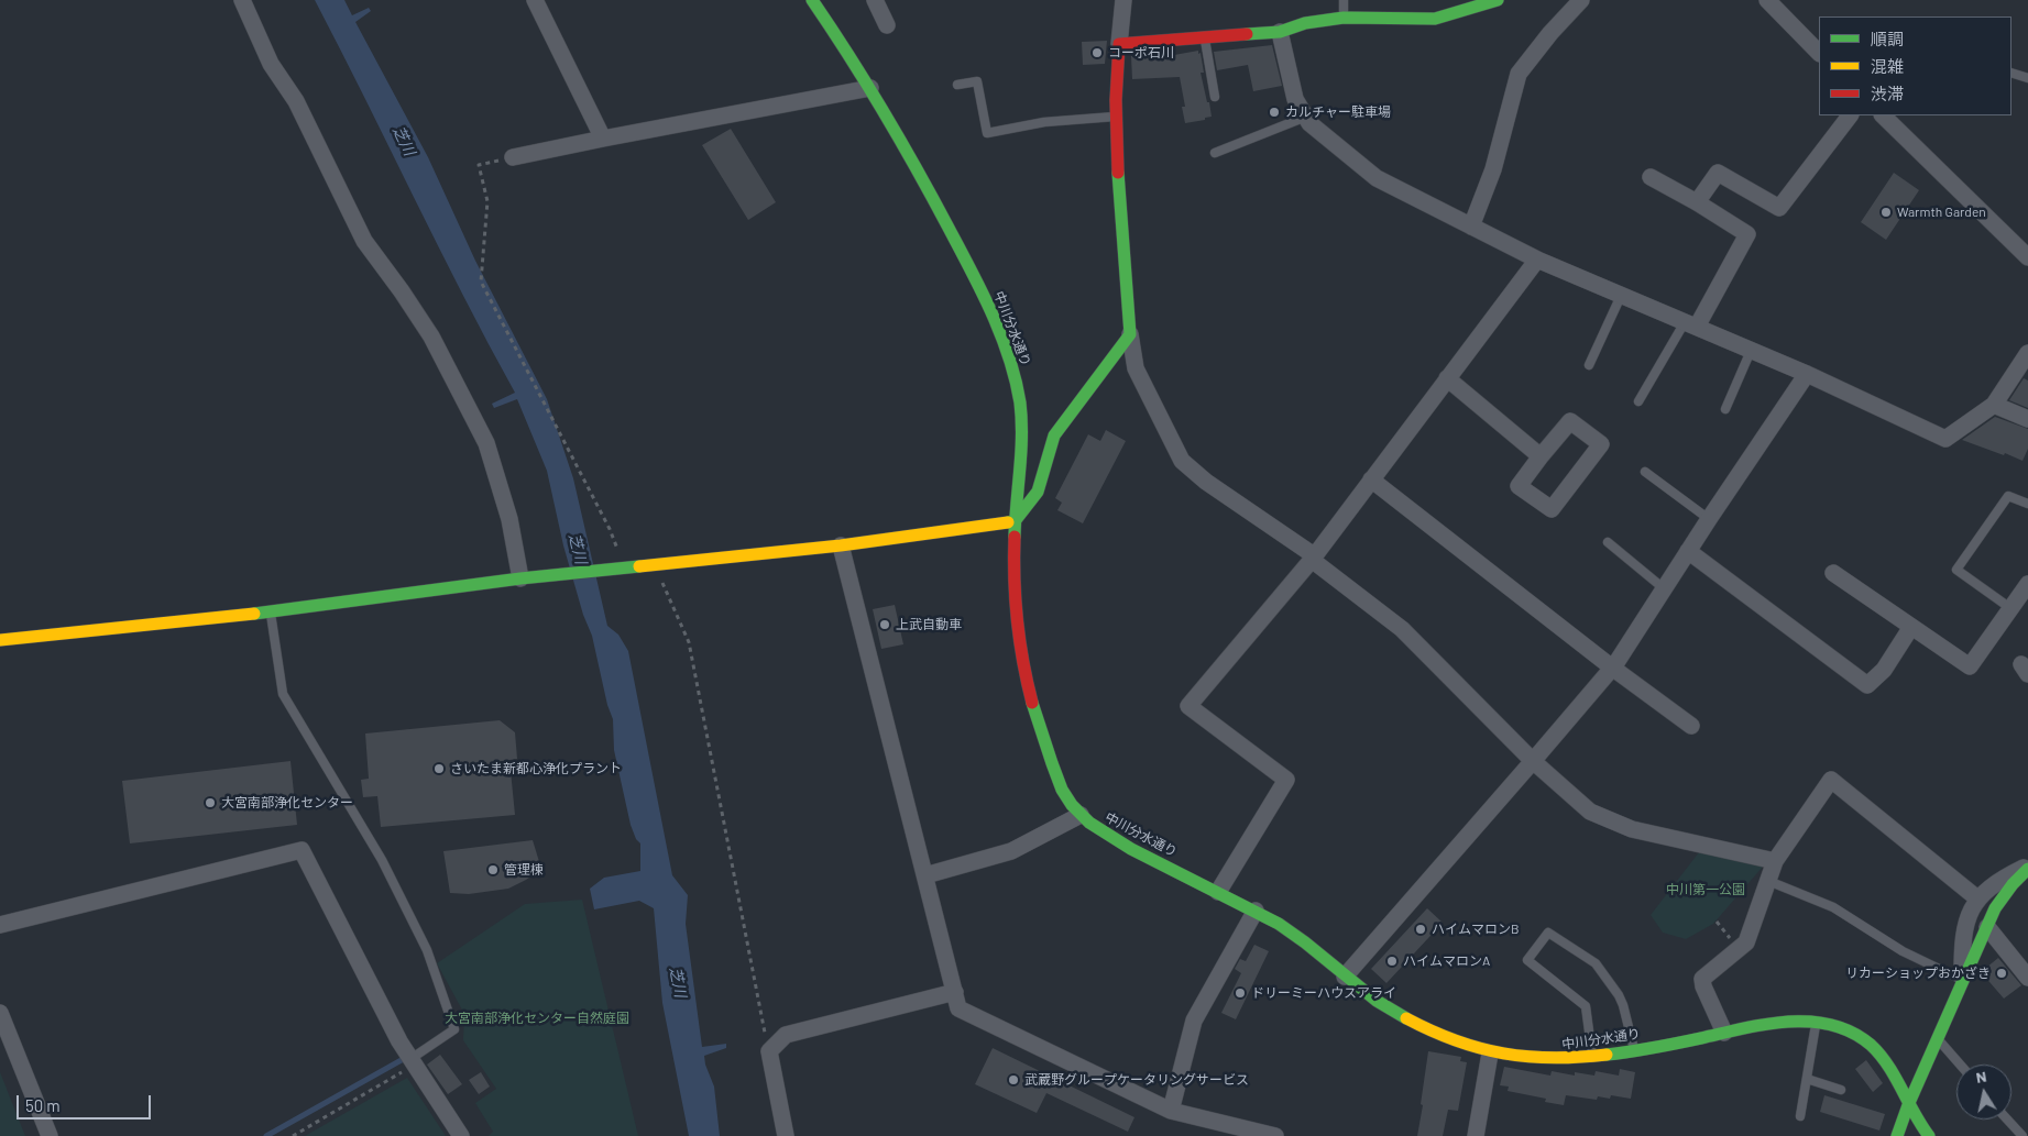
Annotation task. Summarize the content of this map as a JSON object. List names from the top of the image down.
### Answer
{
  "streets": {
    "street": ["中川分水通り"]
  },
  "water": ["芝川"],
  "parks": ["中川第一公園", "大宮南部浄化センター自然庭園"],
  "places": [
    "コーポ石川",
    "カルチャー駐車場",
    "Warmth Garden",
    "上武自動車",
    "さいたま新都心浄化プラント",
    "大宮南部浄化センター",
    "管理棟",
    "ハイムマロンB",
    "ハイムマロンA",
    "リカーショップおかざき",
    "ドリーミーハウスアライ",
    "武蔵野グループケータリングサービス"
  ],
  "legend": ["順調", "混雑", "渋滞"],
  "scale_bar": "50 m",
  "north": "top"
}
